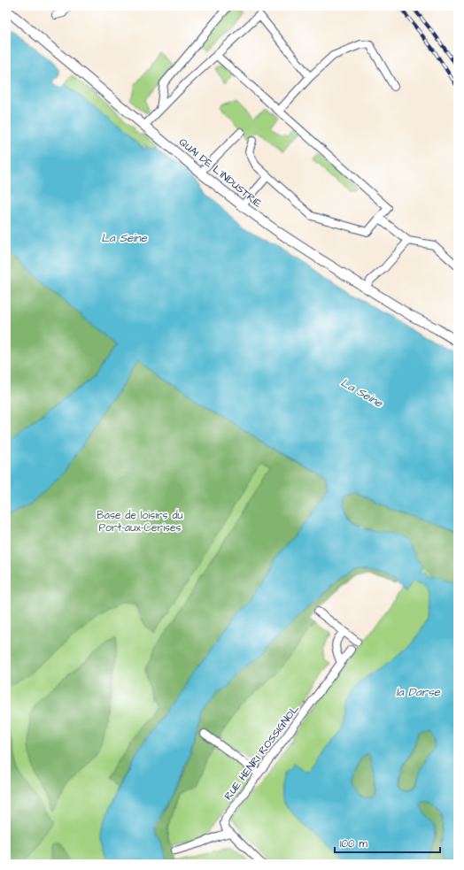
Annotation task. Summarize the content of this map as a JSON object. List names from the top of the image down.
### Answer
{
  "streets": {
    "main road": ["QUAI DE L'INDUSTRIE"],
    "street": ["RUE HENRI ROSSIGNOL"]
  },
  "water": ["La Seine", "la Darse"],
  "parks": ["Base de loisirs du Port-aux-Cerises"],
  "scale_bar": "100 m"
}
